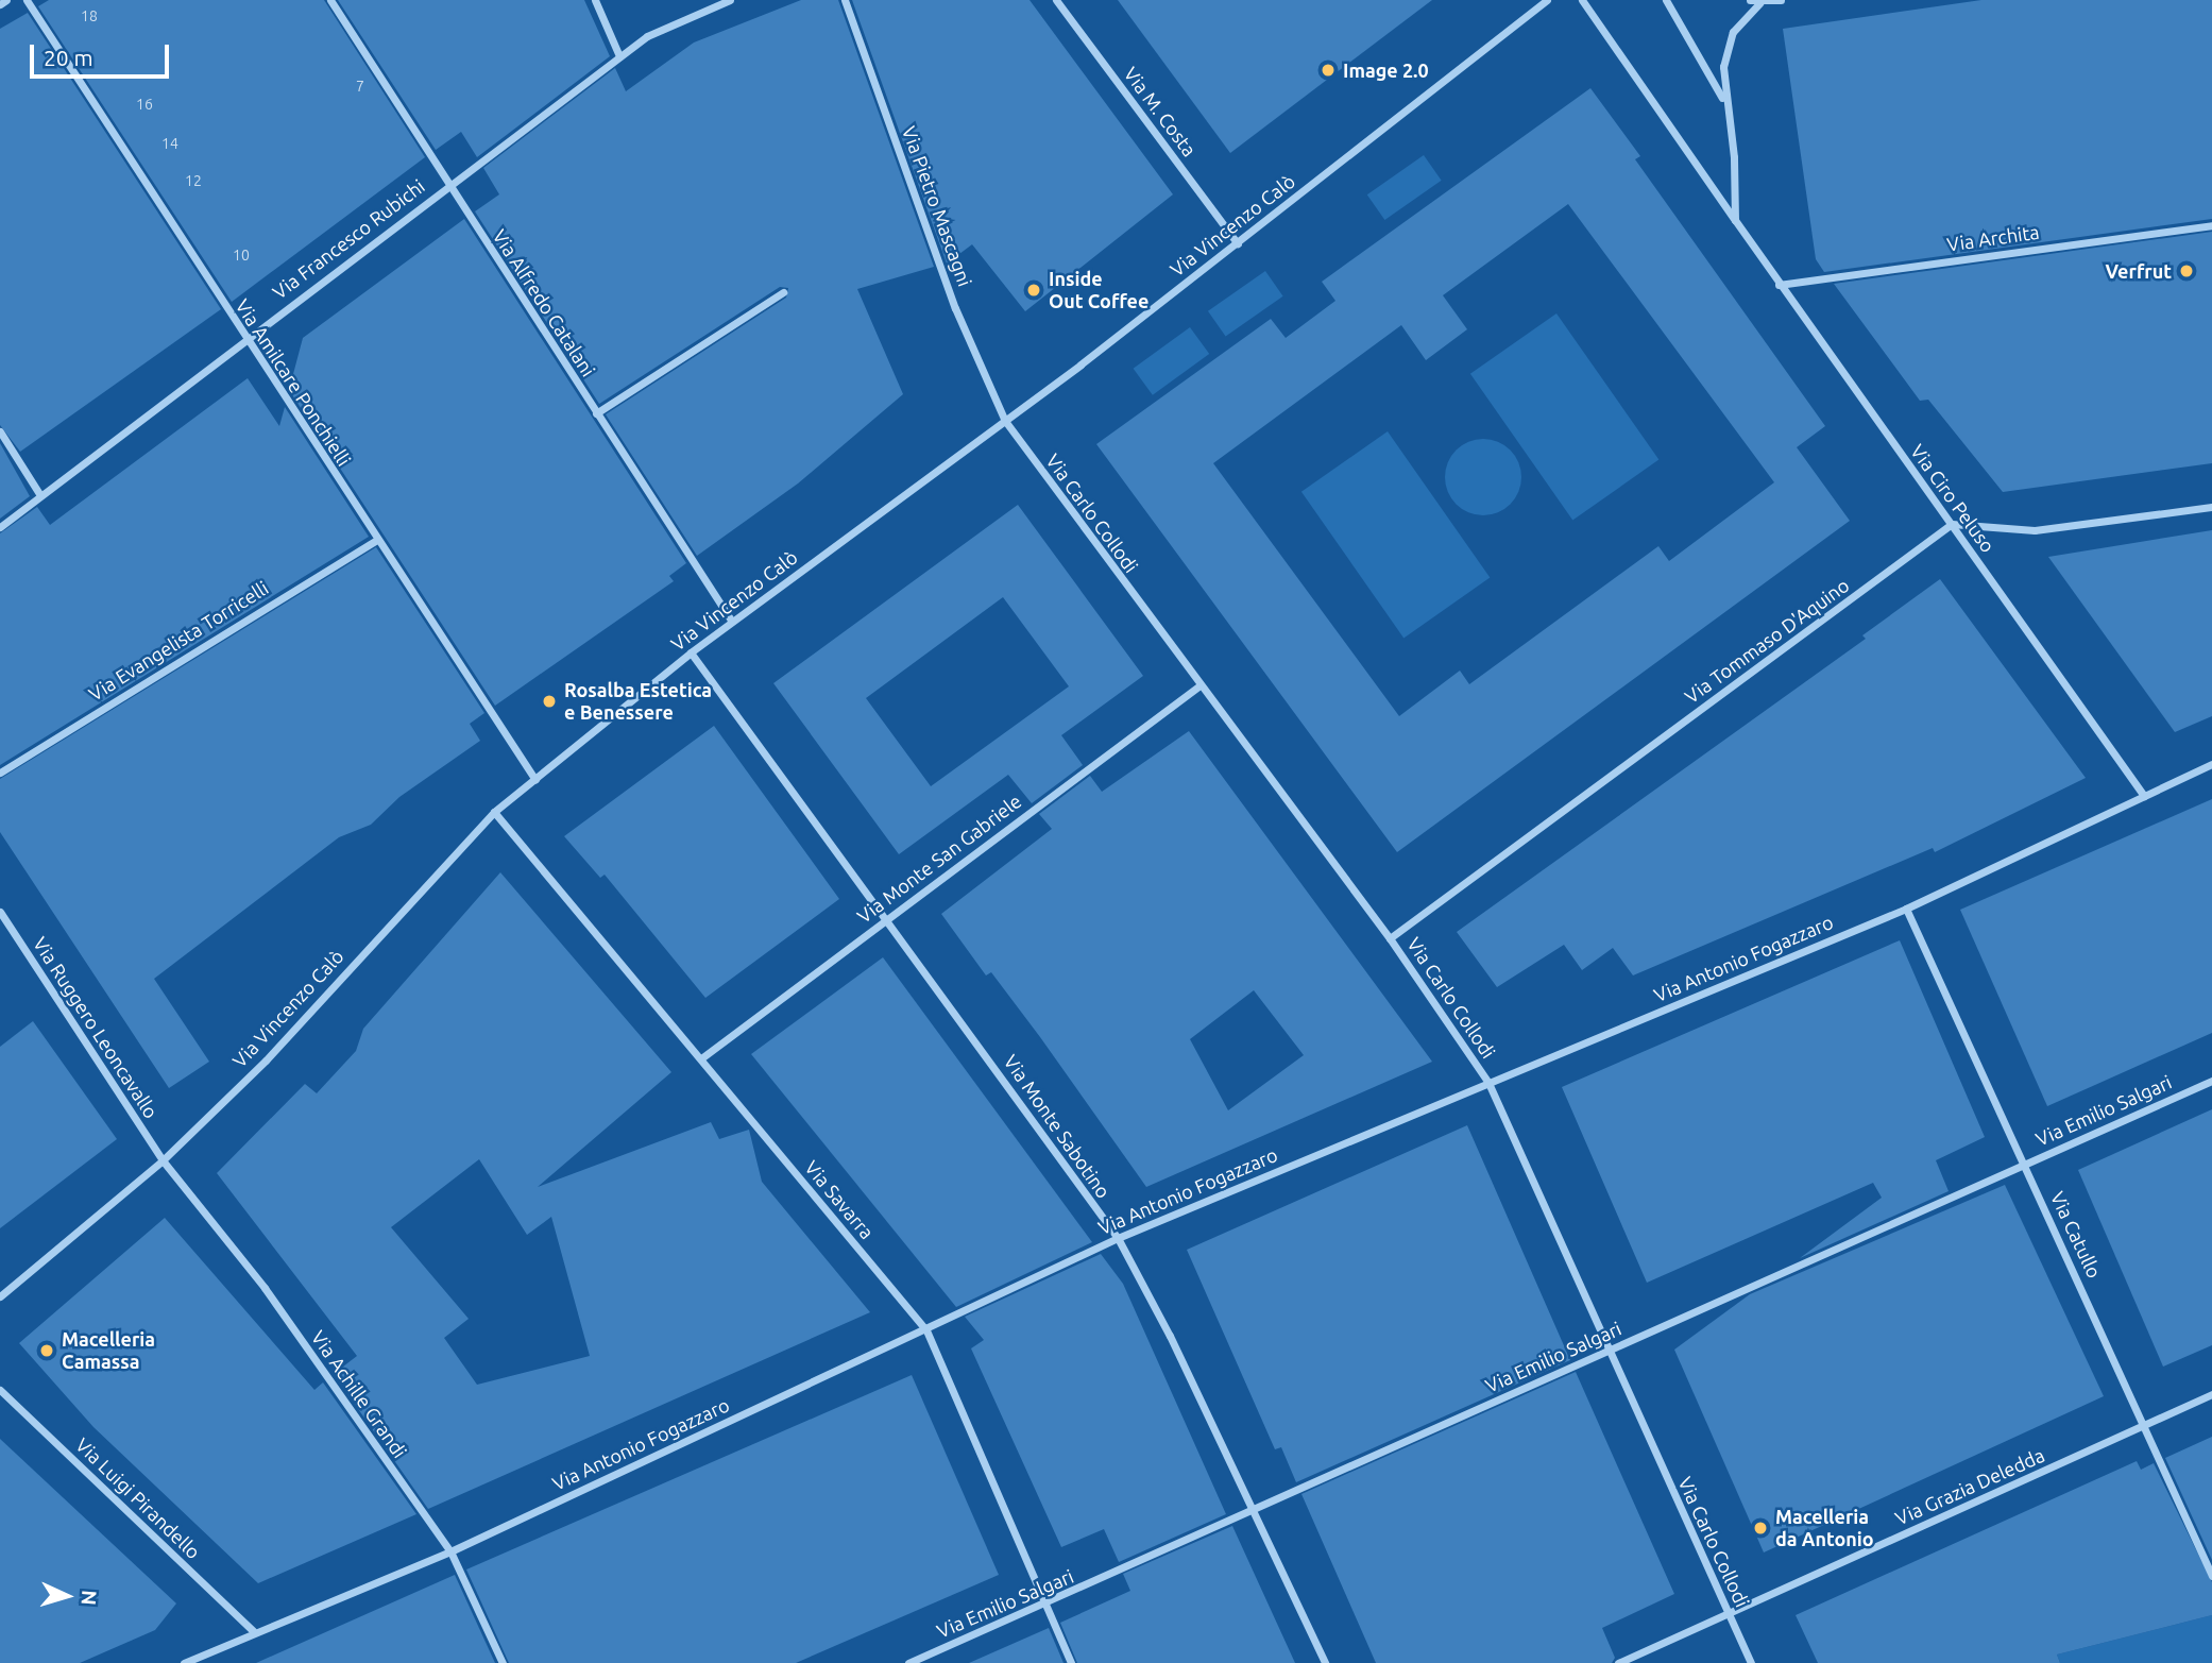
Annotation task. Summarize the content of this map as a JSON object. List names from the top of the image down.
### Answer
{
  "streets": {
    "street": [
      "Via M. Costa",
      "Via Pietro Mascagni",
      "Via Vincenzo Calò",
      "Via Archita",
      "Via Francesco Rubichi",
      "Via Alfredo Catalani",
      "Via Amilcare Ponchielli",
      "Via Ciro Peluso",
      "Via Carlo Collodi",
      "Via Evangelista Torricelli",
      "Via Tommaso D'Aquino",
      "Via Monte San Gabriele",
      "Via Antonio Fogazzaro",
      "Via Ruggero Leoncavallo",
      "Via Emilio Salgari",
      "Via Monte Sabotino",
      "Via Savarra",
      "Via Catullo",
      "Via Achille Grandi",
      "Via Grazia Deledda",
      "Via Luigi Pirandello"
    ]
  },
  "crossings": [
    ["Via M. Costa", "Via Vincenzo Calò"],
    ["Via Pietro Mascagni", "Via Vincenzo Calò"],
    ["Via Pietro Mascagni", "Via Carlo Collodi"],
    ["Via Vincenzo Calò", "Via Alfredo Catalani"],
    ["Via Vincenzo Calò", "Via Amilcare Ponchielli"],
    ["Via Vincenzo Calò", "Via Carlo Collodi"],
    ["Via Vincenzo Calò", "Via Ruggero Leoncavallo"],
    ["Via Vincenzo Calò", "Via Monte Sabotino"],
    ["Via Vincenzo Calò", "Via Savarra"],
    ["Via Vincenzo Calò", "Via Achille Grandi"],
    ["Via Archita", "Via Ciro Peluso"],
    ["Via Francesco Rubichi", "Via Alfredo Catalani"],
    ["Via Francesco Rubichi", "Via Amilcare Ponchielli"],
    ["Via Amilcare Ponchielli", "Via Evangelista Torricelli"],
    ["Via Ciro Peluso", "Via Tommaso D'Aquino"],
    ["Via Ciro Peluso", "Via Antonio Fogazzaro"],
    ["Via Carlo Collodi", "Via Tommaso D'Aquino"],
    ["Via Carlo Collodi", "Via Monte San Gabriele"],
    ["Via Carlo Collodi", "Via Antonio Fogazzaro"],
    ["Via Carlo Collodi", "Via Emilio Salgari"],
    ["Via Carlo Collodi", "Via Grazia Deledda"],
    ["Via Monte San Gabriele", "Via Monte Sabotino"],
    ["Via Monte San Gabriele", "Via Savarra"],
    ["Via Antonio Fogazzaro", "Via Monte Sabotino"],
    ["Via Antonio Fogazzaro", "Via Savarra"],
    ["Via Antonio Fogazzaro", "Via Catullo"],
    ["Via Antonio Fogazzaro", "Via Achille Grandi"],
    ["Via Antonio Fogazzaro", "Via Luigi Pirandello"],
    ["Via Ruggero Leoncavallo", "Via Achille Grandi"],
    ["Via Emilio Salgari", "Via Monte Sabotino"],
    ["Via Emilio Salgari", "Via Savarra"],
    ["Via Emilio Salgari", "Via Catullo"],
    ["Via Catullo", "Via Grazia Deledda"]
  ],
  "places": [
    "Image 2.0",
    "Verfrut",
    "Inside Out Coffee",
    "Rosalba Estetica e Benessere",
    "Macelleria Camassa",
    "Macelleria da Antonio"
  ],
  "house_numbers": [
    "18",
    "7",
    "16",
    "14",
    "12",
    "10"
  ],
  "scale_bar": "20 m",
  "north": "right"
}
